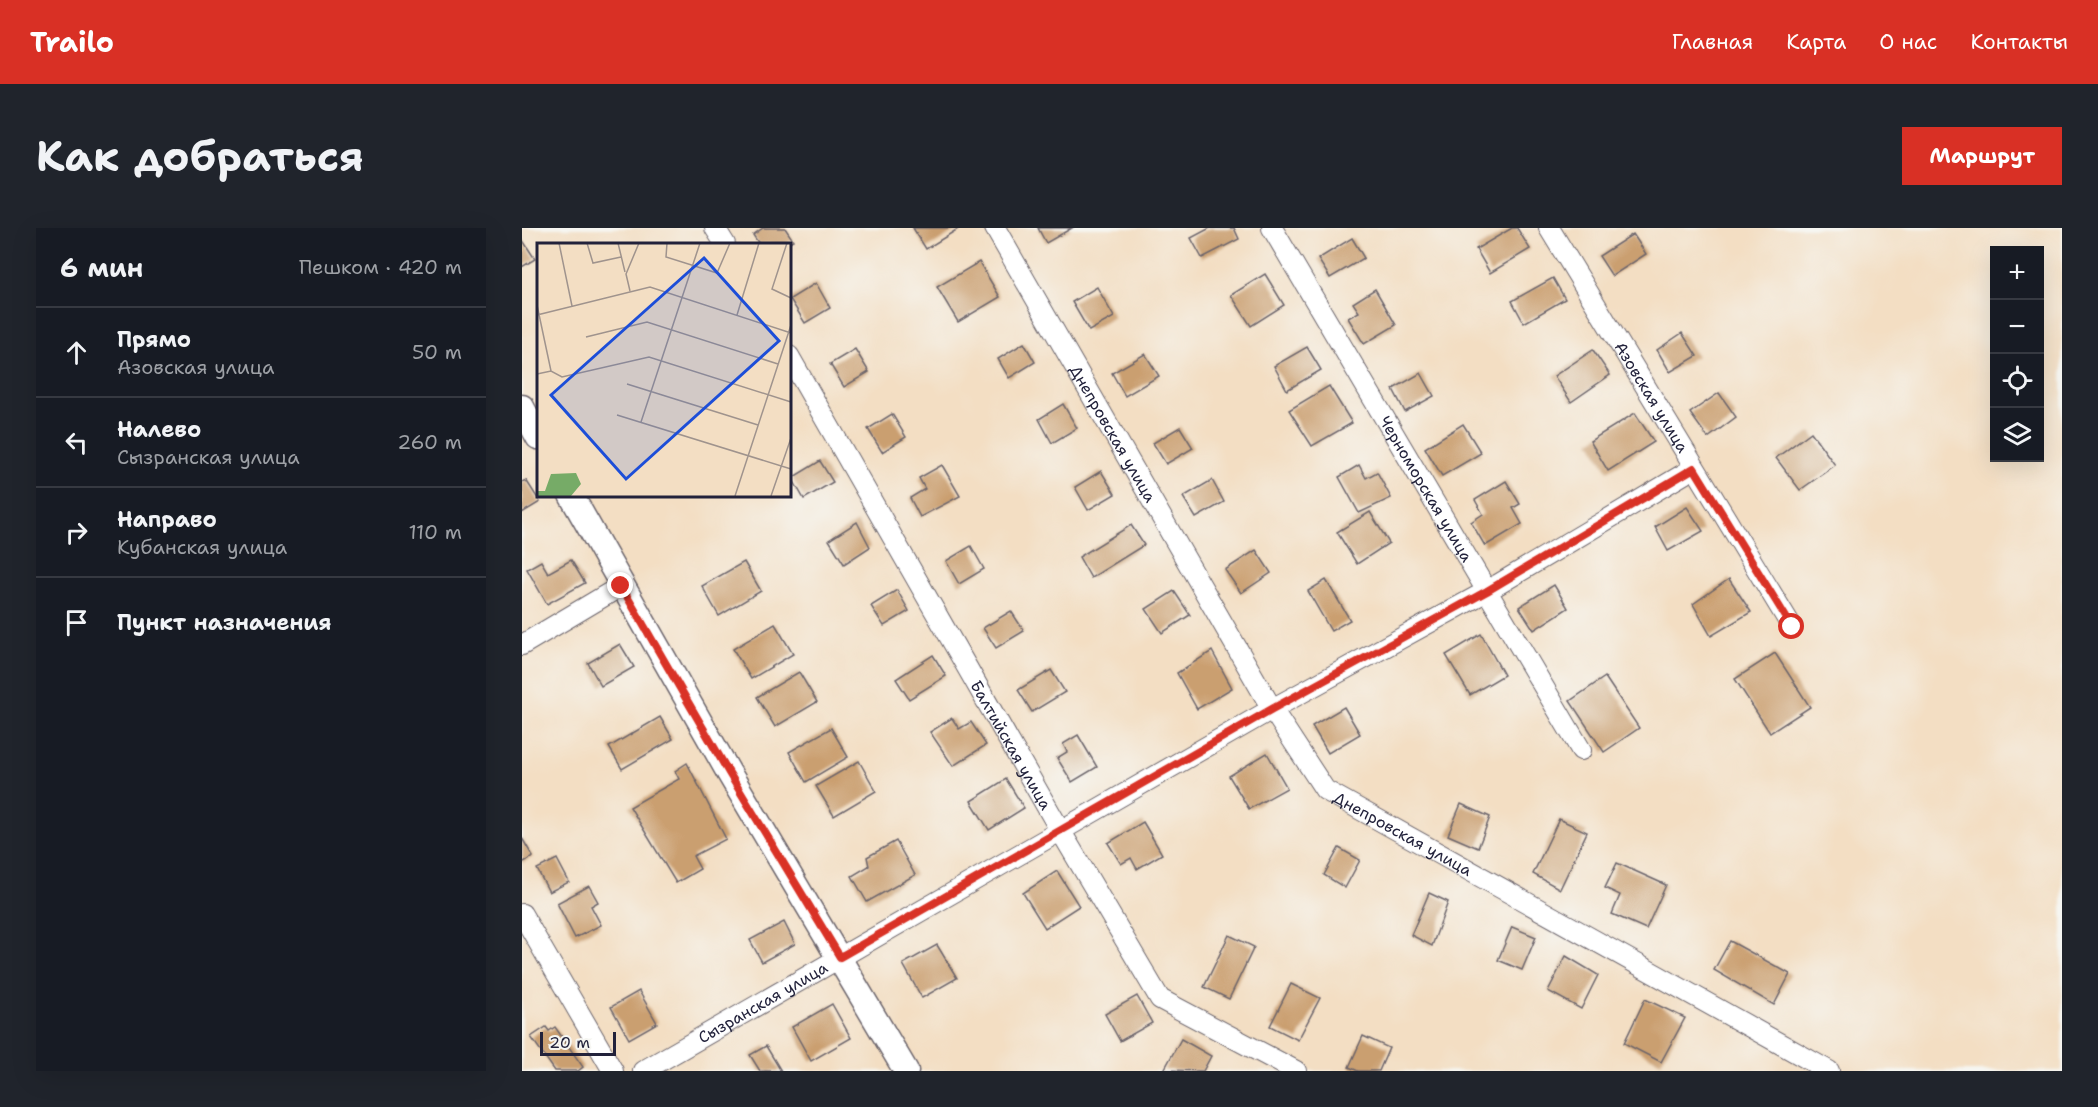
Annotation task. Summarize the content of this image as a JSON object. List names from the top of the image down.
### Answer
{
  "streets": {
    "street": [
      "Азовская улица",
      "Днепровская улица",
      "Черноморская улица",
      "Балтийская улица",
      "Сызранская улица"
    ]
  },
  "crossings": [
    ["Азовская улица", "Сызранская улица"],
    ["Днепровская улица", "Сызранская улица"],
    ["Черноморская улица", "Сызранская улица"],
    ["Балтийская улица", "Сызранская улица"]
  ],
  "scale_bar": "20 m",
  "page": {
    "header": "Trailo",
    "nav": [
      "Главная",
      "Карта",
      "О нас",
      "Контакты"
    ],
    "buttons": "Маршрут",
    "title": "Как добраться",
    "heading": ["6 мин", "Пешком · 420 m"],
    "map_buttons": ["+", "−"],
    "list": [
      ["Прямо", "Азовская улица", "50 m"],
      ["Налево", "Сызранская улица", "260 m"],
      ["Направо", "Кубанская улица", "110 m"],
      "Пункт назначения"
    ],
    "scale": "20 m"
  }
}
